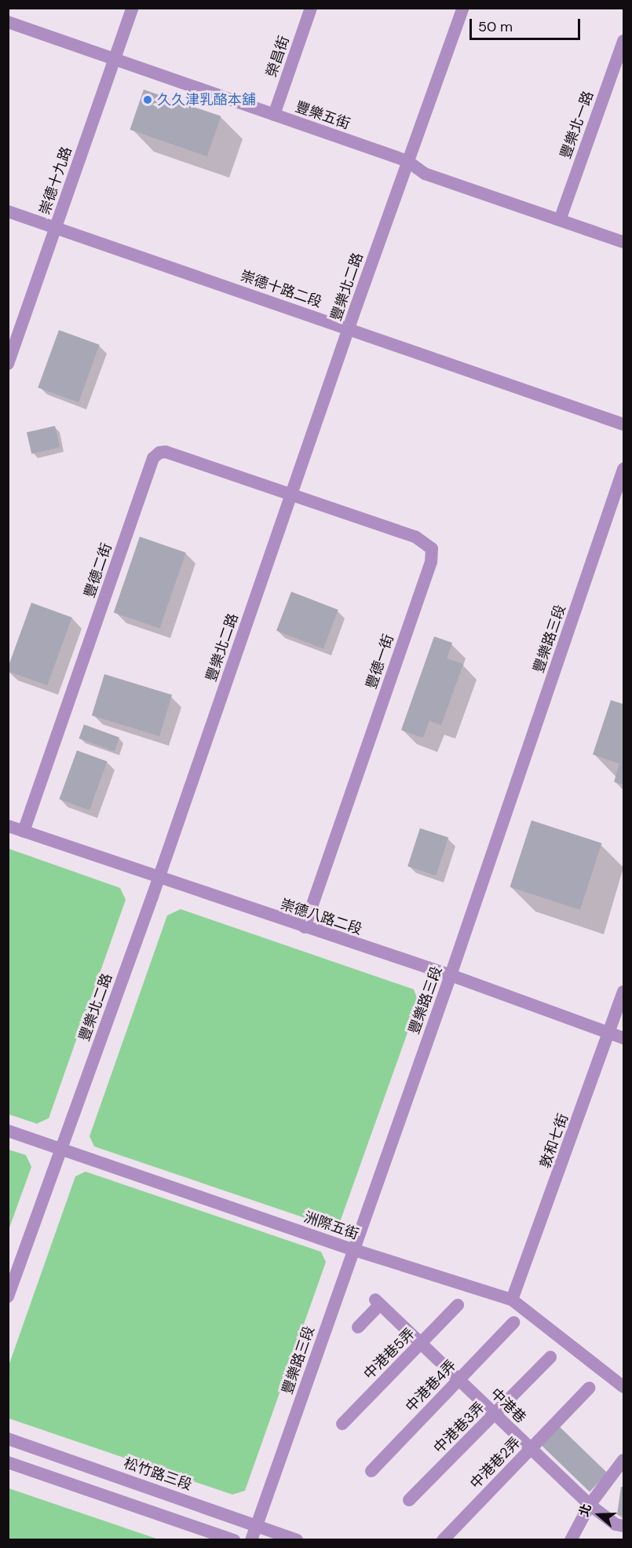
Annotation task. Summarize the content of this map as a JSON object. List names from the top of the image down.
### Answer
{
  "streets": {
    "street": [
      "榮昌街",
      "豐樂五街",
      "豐樂北一路",
      "崇德十九路",
      "豐樂北二路",
      "崇德十路二段",
      "豐德二街",
      "豐樂路三段",
      "豐德一街",
      "崇德八路二段",
      "敦和七街",
      "洲際五街",
      "中港巷5弄",
      "中港巷4弄",
      "中港巷",
      "中港巷3弄",
      "中港巷2弄",
      "松竹路三段"
    ]
  },
  "crossings": [
    ["榮昌街", "豐樂五街"],
    ["豐樂五街", "豐樂北一路"],
    ["豐樂五街", "崇德十九路"],
    ["豐樂五街", "豐樂北二路"],
    ["崇德十九路", "崇德十路二段"],
    ["豐樂北二路", "崇德十路二段"],
    ["豐樂北二路", "豐德二街"],
    ["豐樂北二路", "豐德一街"],
    ["豐樂北二路", "崇德八路二段"],
    ["豐樂北二路", "洲際五街"],
    ["豐德二街", "豐德一街"],
    ["豐德二街", "崇德八路二段"],
    ["豐樂路三段", "崇德八路二段"],
    ["豐樂路三段", "洲際五街"],
    ["豐樂路三段", "松竹路三段"],
    ["豐德一街", "崇德八路二段"],
    ["崇德八路二段", "敦和七街"],
    ["敦和七街", "洲際五街"],
    ["中港巷5弄", "中港巷"],
    ["中港巷4弄", "中港巷"],
    ["中港巷", "中港巷3弄"],
    ["中港巷", "中港巷2弄"]
  ],
  "places": ["久久津乳酪本舖"],
  "scale_bar": "50 m",
  "north": "left"
}
